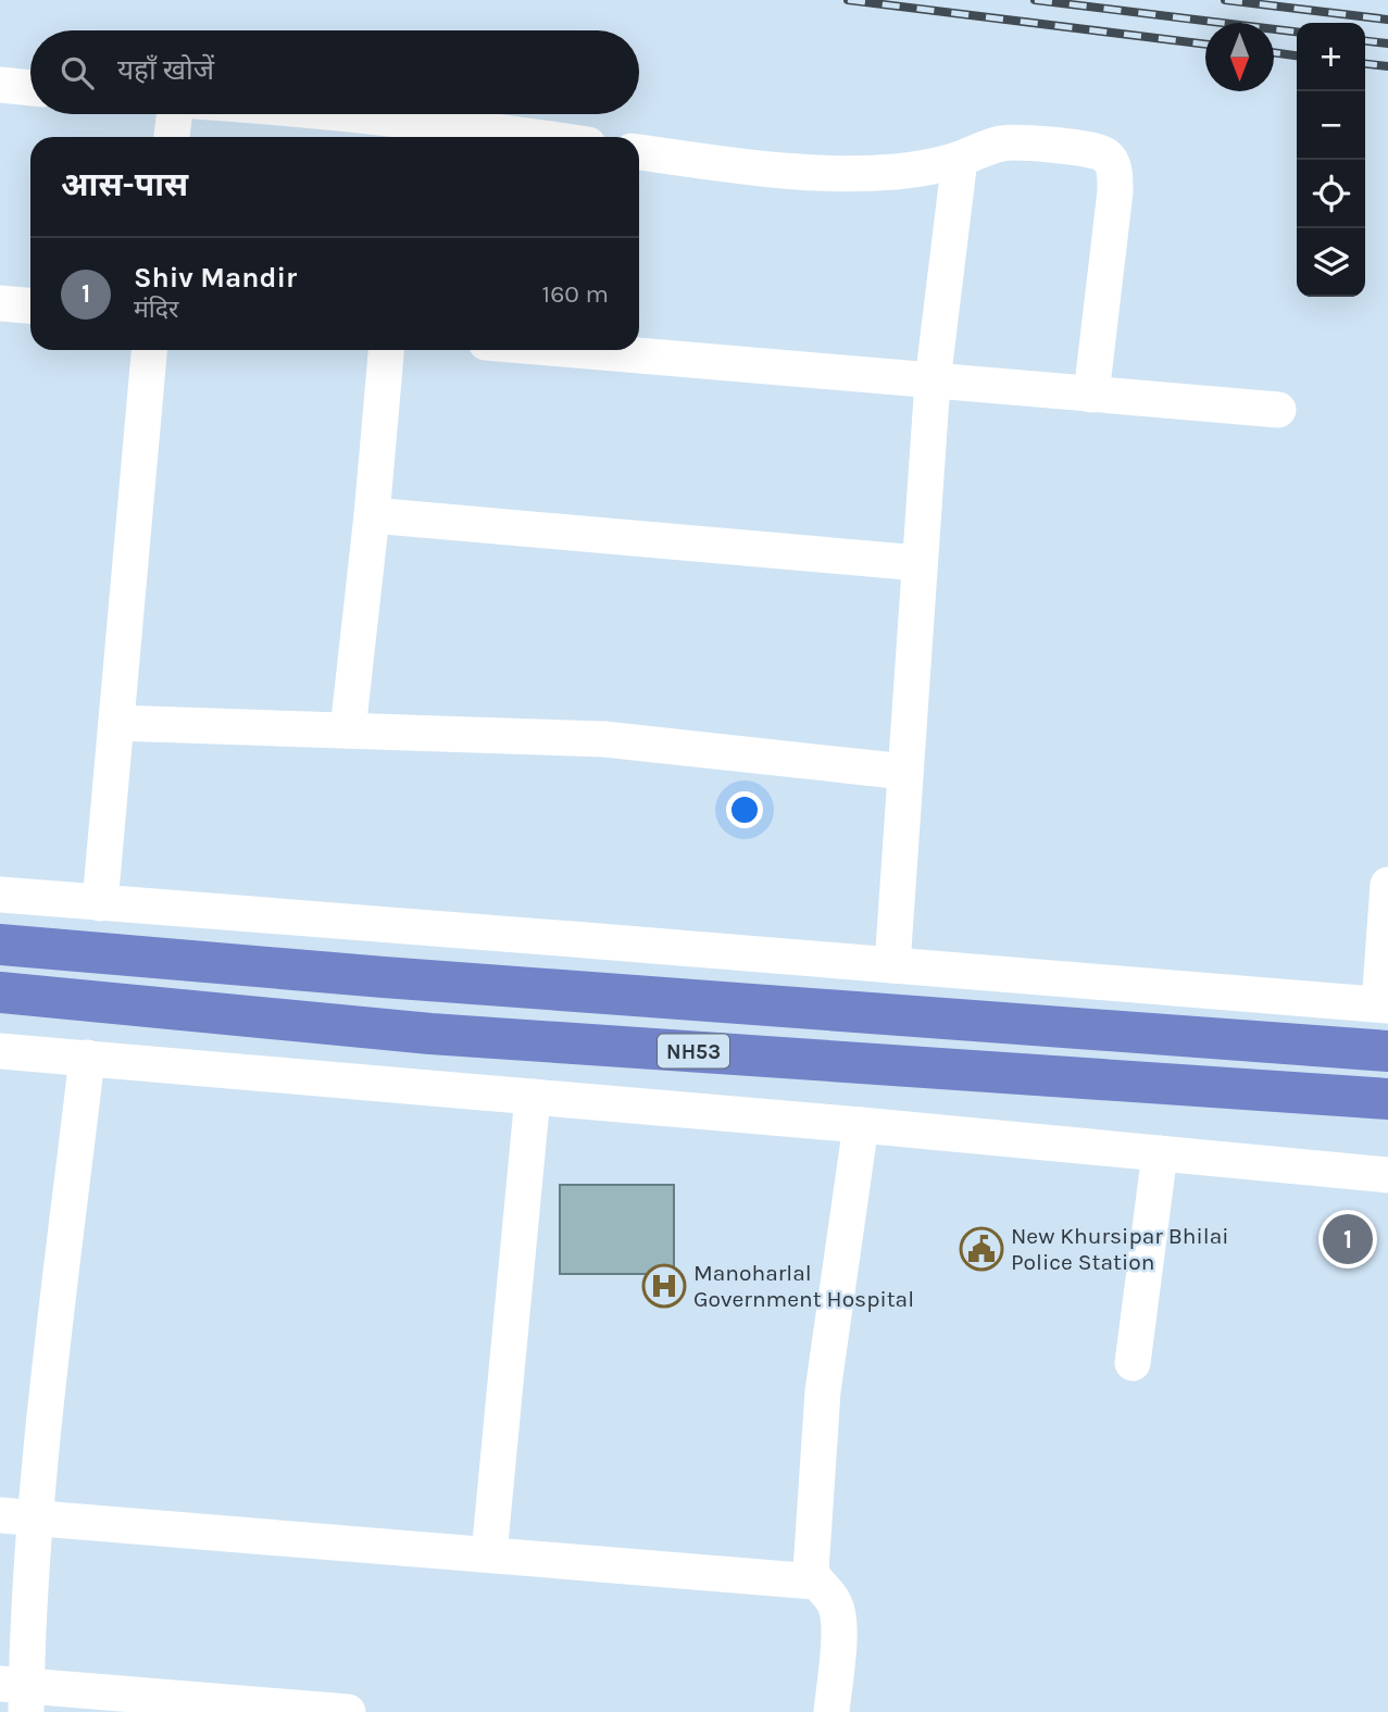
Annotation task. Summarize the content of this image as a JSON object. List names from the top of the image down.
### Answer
{
  "streets": {
    "highway": ["NH53"]
  },
  "places": {
    "public building": ["New Khursipar Bhilai Police Station"],
    "hospital": ["Manoharlal Government Hospital"]
  },
  "north": "bottom",
  "page": {
    "map_buttons": ["+", "−"],
    "search": "यहाँ खोजें",
    "heading": "आस-पास",
    "list": [
      {
        "mark": "1",
        "name": "Shiv Mandir",
        "note": "मंदिर",
        "value": "160 m"
      }
    ],
    "pins": "1"
  }
}
